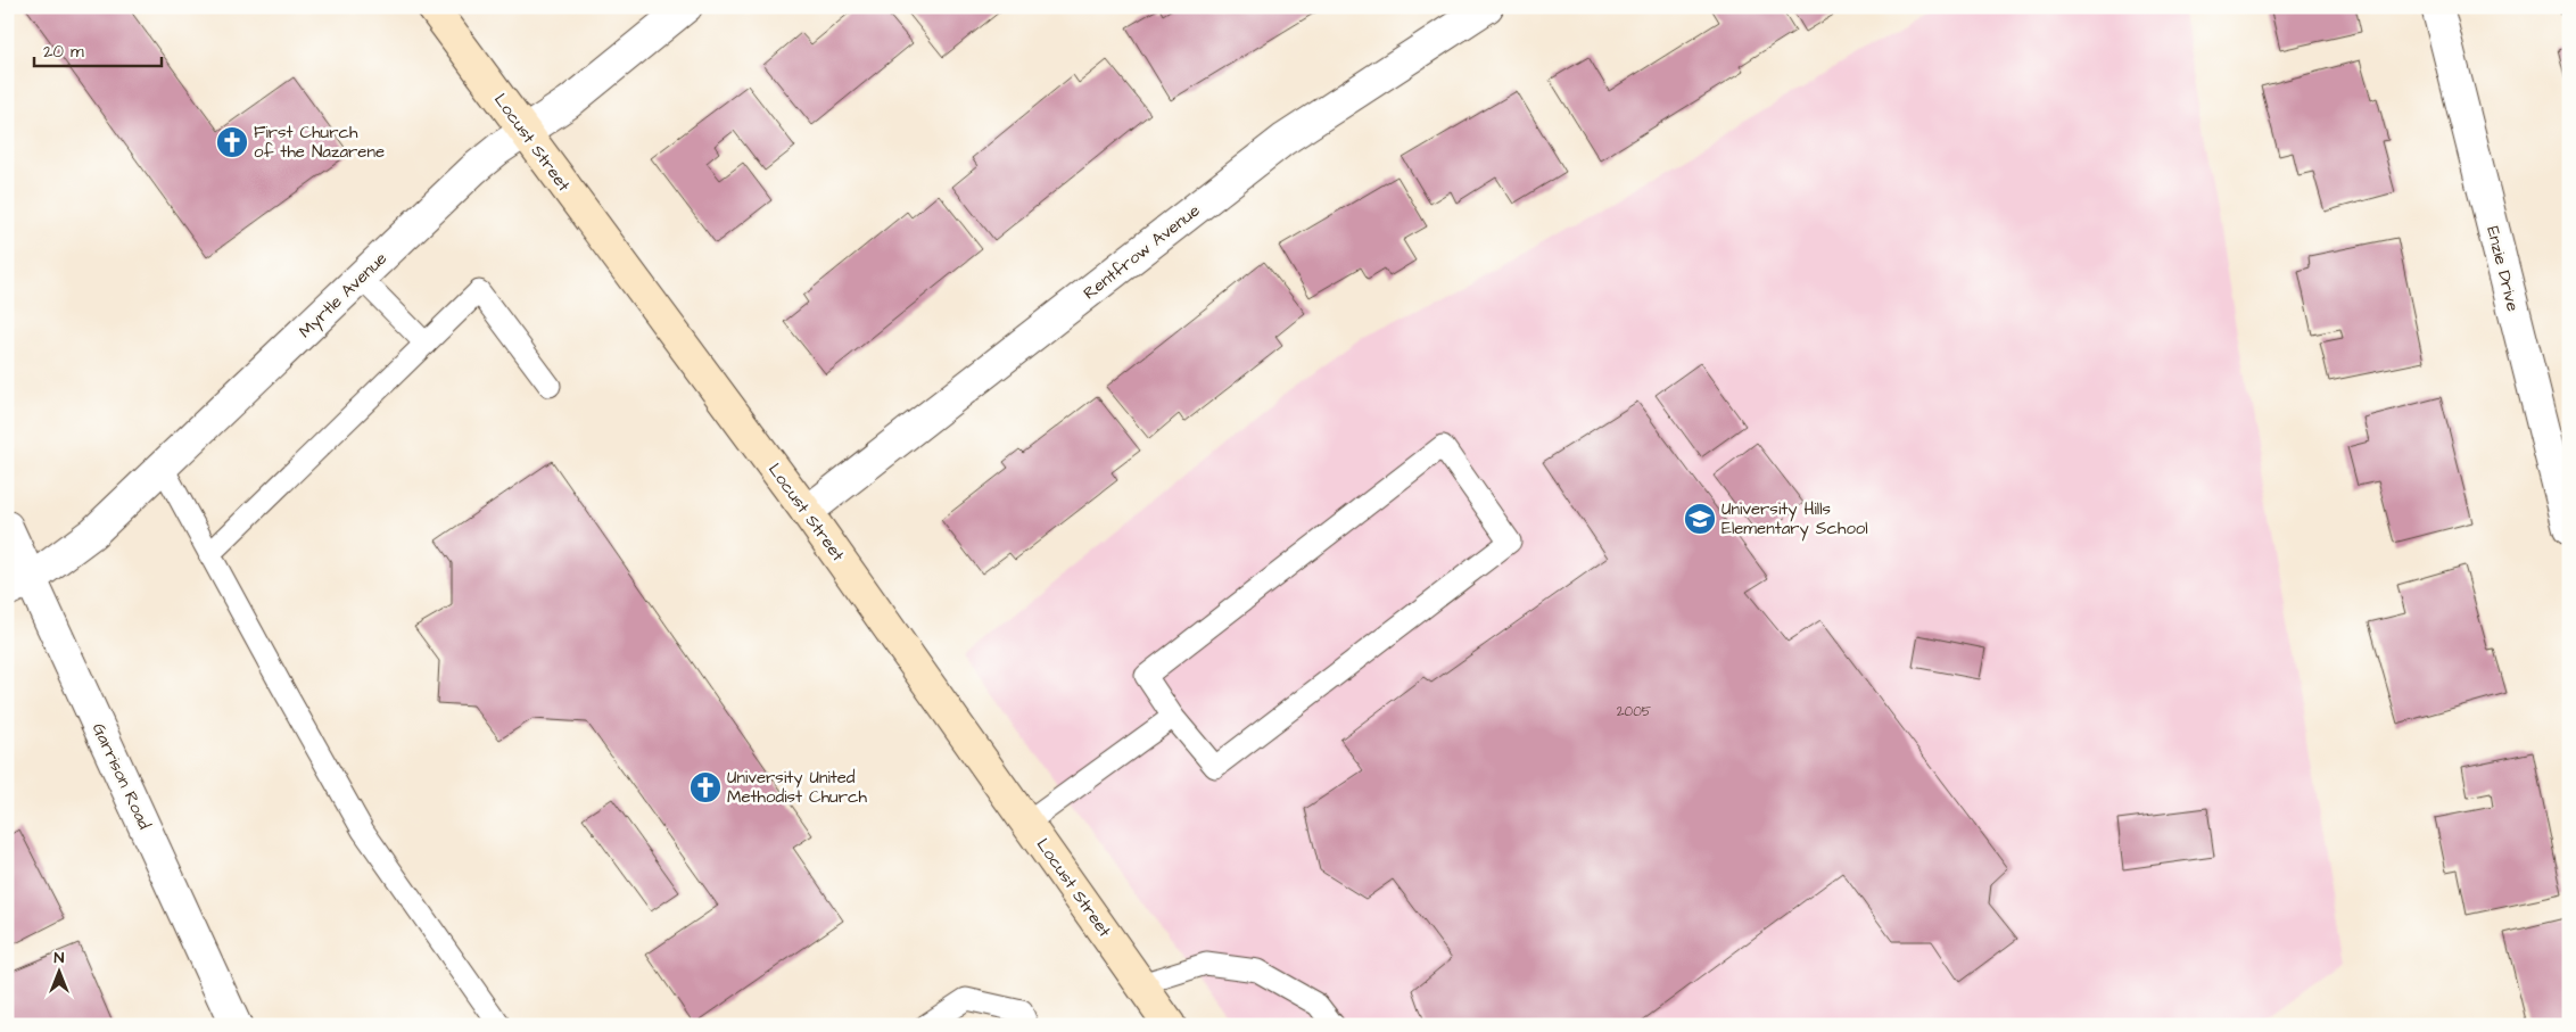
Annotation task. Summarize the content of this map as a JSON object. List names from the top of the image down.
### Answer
{
  "streets": {
    "street": [
      "Locust Street",
      "Rentfrow Avenue",
      "Enzie Drive",
      "Myrtle Avenue",
      "Garrison Road"
    ]
  },
  "crossings": [
    ["Locust Street", "Rentfrow Avenue"],
    ["Locust Street", "Myrtle Avenue"],
    ["Myrtle Avenue", "Garrison Road"]
  ],
  "places": {
    "church": ["First Church of the Nazarene", "University United Methodist Church"],
    "school or university": ["University Hills Elementary School"]
  },
  "house_numbers": ["2005"],
  "scale_bar": "20 m",
  "north": "top"
}
